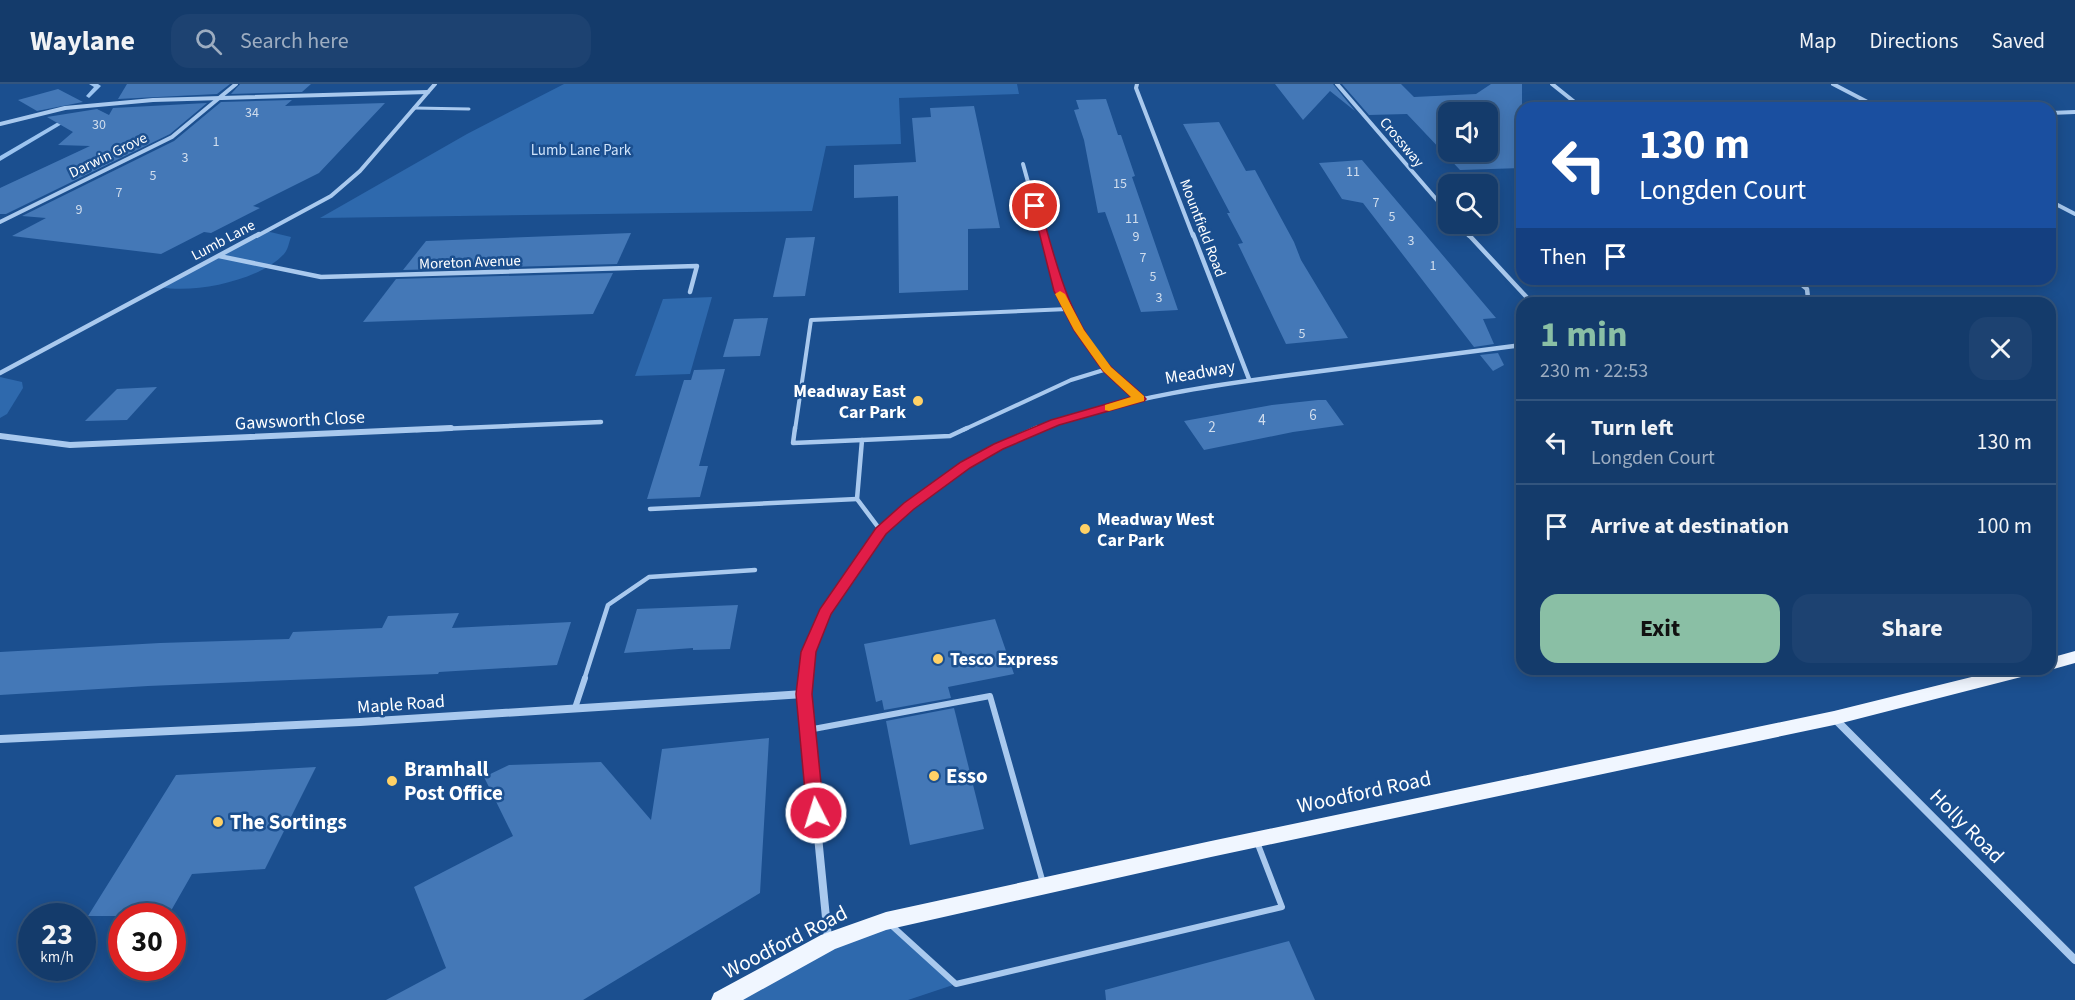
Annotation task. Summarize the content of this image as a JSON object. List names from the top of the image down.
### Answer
{
  "streets": {
    "main road": ["Woodford Road"],
    "street": [
      "Crossway",
      "Darwin Grove",
      "Mountfield Road",
      "Lumb Lane",
      "Moreton Avenue",
      "Meadway",
      "Gawsworth Close",
      "Maple Road",
      "Holly Road"
    ]
  },
  "crossings": [
    ["Mountfield Road", "Meadway"],
    ["Lumb Lane", "Moreton Avenue"],
    ["Meadway", "Maple Road"],
    ["Meadway", "Woodford Road"],
    ["Woodford Road", "Holly Road"]
  ],
  "parks": ["Lumb Lane Park"],
  "places": [
    "Meadway East Car Park",
    "Meadway West Car Park",
    "Tesco Express",
    "Esso",
    "Bramhall Post Office",
    "The Sortings"
  ],
  "house_numbers": [
    "34",
    "30",
    "1",
    "3",
    "11",
    "5",
    "15",
    "7",
    "7",
    "9",
    "5",
    "11",
    "9",
    "3",
    "7",
    "1",
    "5",
    "3",
    "5",
    "6",
    "4",
    "2"
  ],
  "page": {
    "header": "Waylane",
    "search": "Search here",
    "nav": ["Map", "Directions", "Saved"],
    "turn": ["130 m", "Longden Court"],
    "then": "Then",
    "heading": ["1 min", "230 m · 22:53"],
    "list": [
      {
        "name": "Turn left",
        "note": "Longden Court",
        "value": "130 m"
      },
      {
        "name": "Arrive at destination",
        "value": "100 m"
      }
    ],
    "buttons": ["Exit", "Share"],
    "speed": "23 km/h",
    "limit": "30"
  }
}
